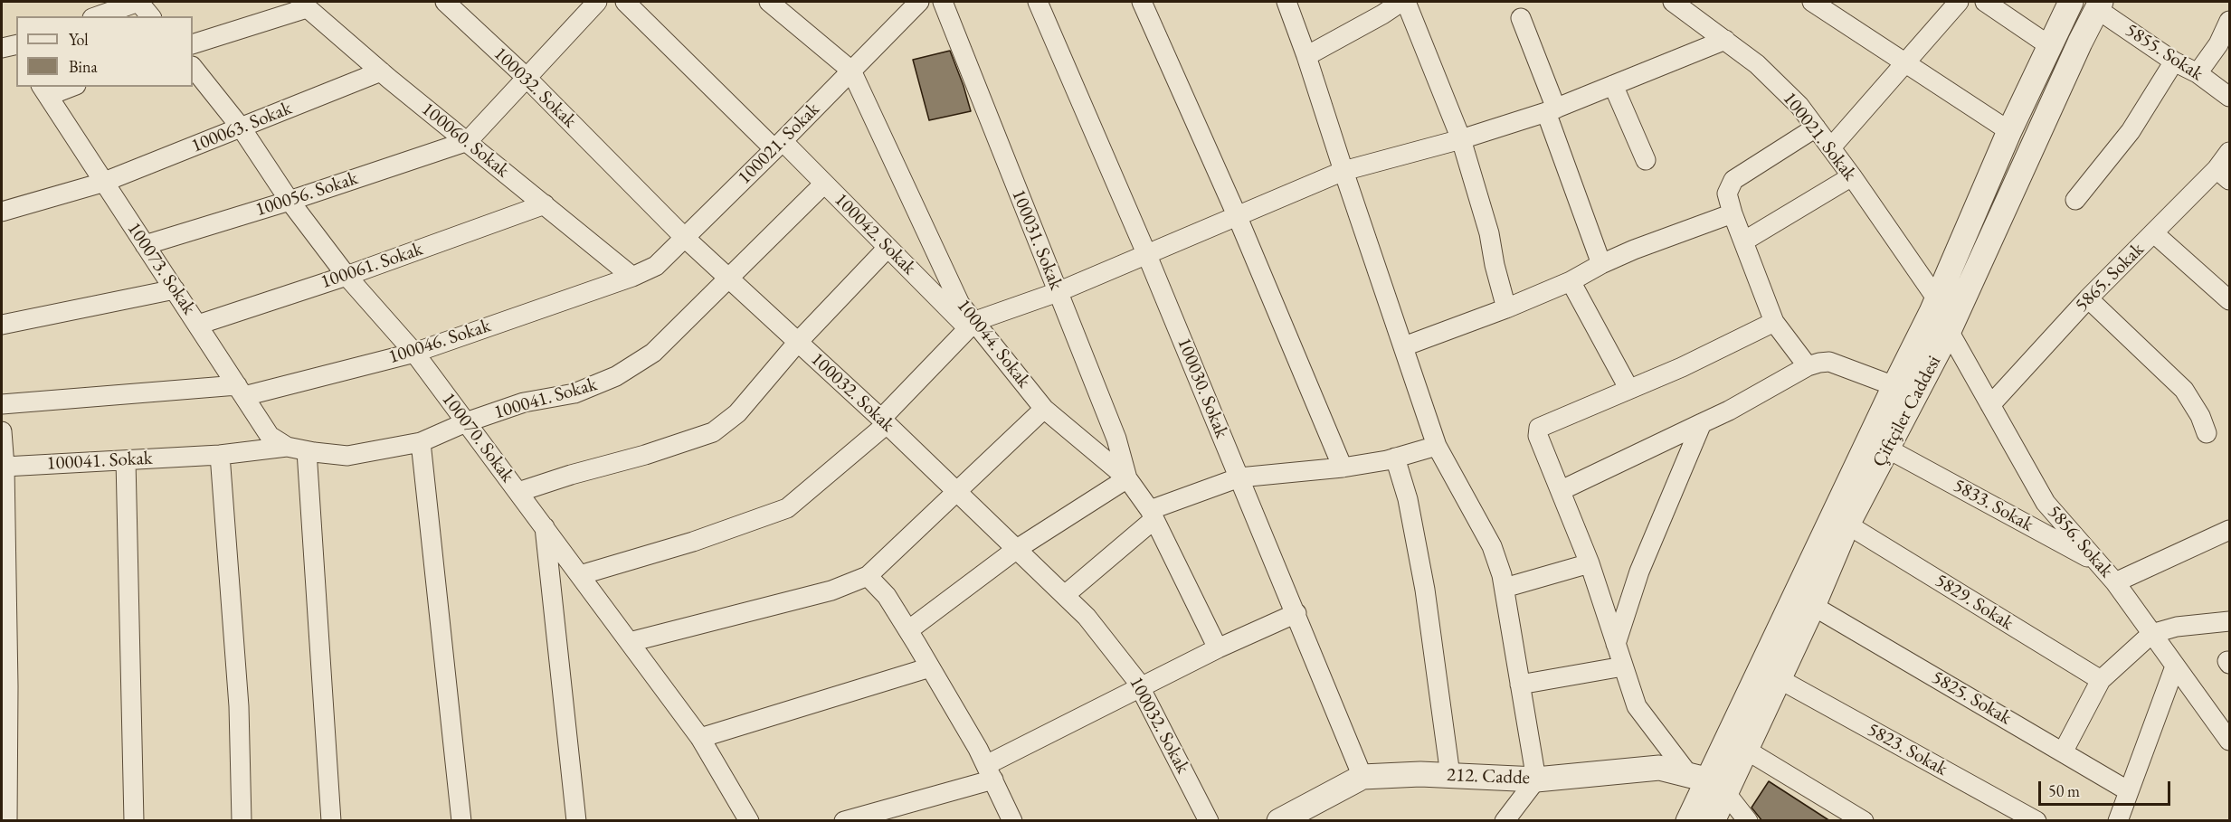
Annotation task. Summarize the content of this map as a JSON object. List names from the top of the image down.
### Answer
{
  "streets": {
    "street": [
      "5855. Sokak",
      "100032. Sokak",
      "100063. Sokak",
      "100021. Sokak",
      "100060. Sokak",
      "100056. Sokak",
      "100042. Sokak",
      "100031. Sokak",
      "100061. Sokak",
      "100073. Sokak",
      "5865. Sokak",
      "100046. Sokak",
      "100044. Sokak",
      "100030. Sokak",
      "100041. Sokak",
      "Çiftçiler Caddesi",
      "100070. Sokak",
      "5833. Sokak",
      "5856. Sokak",
      "5829. Sokak",
      "5825. Sokak",
      "5823. Sokak",
      "212. Cadde"
    ]
  },
  "crossings": [
    ["5855. Sokak", "Çiftçiler Caddesi"],
    ["100032. Sokak", "100021. Sokak"],
    ["100032. Sokak", "100041. Sokak"],
    ["100063. Sokak", "100060. Sokak"],
    ["100063. Sokak", "100073. Sokak"],
    ["100063. Sokak", "100070. Sokak"],
    ["100021. Sokak", "100060. Sokak"],
    ["100021. Sokak", "100042. Sokak"],
    ["100021. Sokak", "100046. Sokak"],
    ["100021. Sokak", "100044. Sokak"],
    ["100021. Sokak", "Çiftçiler Caddesi"],
    ["100060. Sokak", "100056. Sokak"],
    ["100060. Sokak", "100061. Sokak"],
    ["100060. Sokak", "100046. Sokak"],
    ["100056. Sokak", "100073. Sokak"],
    ["100056. Sokak", "100070. Sokak"],
    ["100042. Sokak", "100044. Sokak"],
    ["100042. Sokak", "100041. Sokak"],
    ["100031. Sokak", "100044. Sokak"],
    ["100061. Sokak", "100073. Sokak"],
    ["100061. Sokak", "100070. Sokak"],
    ["100073. Sokak", "100046. Sokak"],
    ["100073. Sokak", "100041. Sokak"],
    ["5865. Sokak", "5856. Sokak"],
    ["100046. Sokak", "100070. Sokak"],
    ["100030. Sokak", "212. Cadde"],
    ["100041. Sokak", "100070. Sokak"],
    ["Çiftçiler Caddesi", "5833. Sokak"],
    ["Çiftçiler Caddesi", "5856. Sokak"],
    ["Çiftçiler Caddesi", "5829. Sokak"],
    ["Çiftçiler Caddesi", "5825. Sokak"],
    ["Çiftçiler Caddesi", "5823. Sokak"],
    ["Çiftçiler Caddesi", "212. Cadde"],
    ["5833. Sokak", "5856. Sokak"]
  ],
  "legend": ["Yol", "Bina"],
  "scale_bar": "50 m"
}
